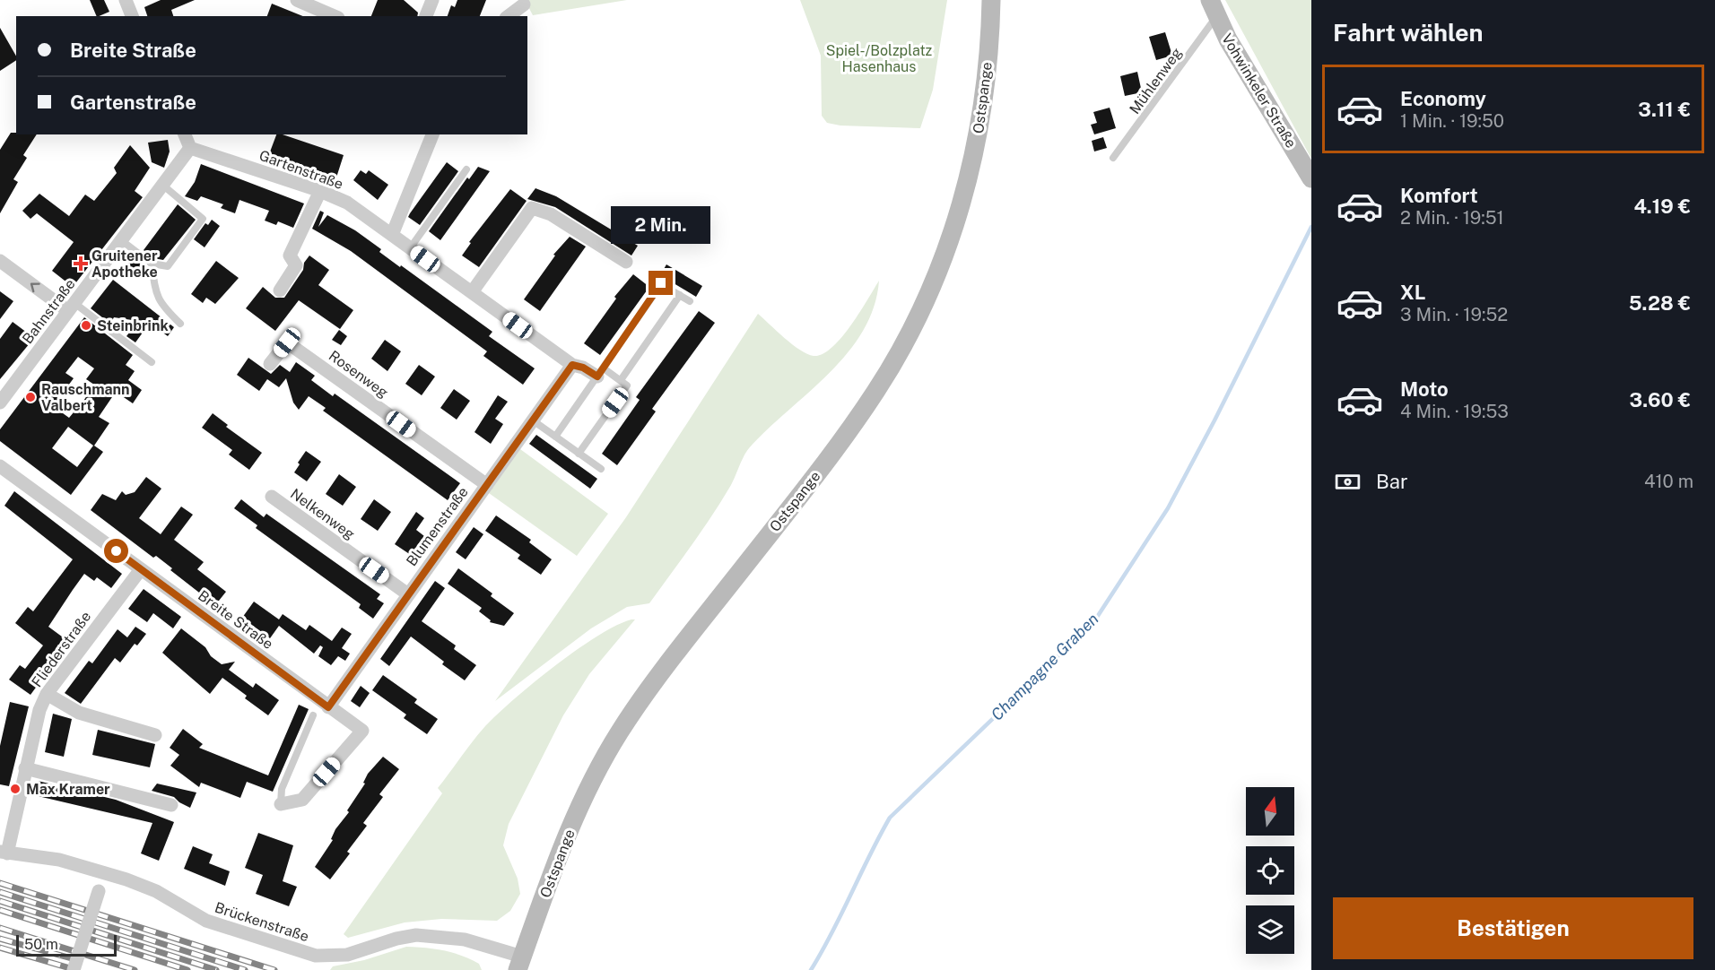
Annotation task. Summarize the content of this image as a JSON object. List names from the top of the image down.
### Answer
{
  "streets": {
    "main road": ["Vohwinkeler Straße", "Ostspange"],
    "street": [
      "Gartenstraße",
      "Bahnstraße",
      "Rosenweg",
      "Nelkenweg",
      "Blumenstraße",
      "Breite Straße",
      "Fliederstraße",
      "Brückenstraße"
    ],
    "lane": ["Mühlenweg"]
  },
  "crossings": [
    ["Mühlenweg", "Vohwinkeler Straße"],
    ["Ostspange", "Brückenstraße"],
    ["Gartenstraße", "Bahnstraße"],
    ["Gartenstraße", "Blumenstraße"],
    ["Rosenweg", "Blumenstraße"],
    ["Nelkenweg", "Blumenstraße"],
    ["Blumenstraße", "Breite Straße"],
    ["Breite Straße", "Fliederstraße"],
    ["Fliederstraße", "Brückenstraße"]
  ],
  "water": ["Champagne Graben"],
  "parks": ["Spiel-/Bolzplatz Hasenhaus"],
  "places": {
    "health": ["Gruitener Apotheke"],
    "other": ["Steinbrink", "Rauschmann Valbert", "Max Kramer"]
  },
  "scale_bar": "50 m",
  "north": "top",
  "page": {
    "heading": "Fahrt wählen",
    "banner": ["Breite Straße", "Gartenstraße"],
    "list": [
      {
        "name": "Economy",
        "note": "1 Min. · 19:50",
        "value": "3.11 €"
      },
      {
        "name": "Komfort",
        "note": "2 Min. · 19:51",
        "value": "4.19 €"
      },
      {
        "name": "XL",
        "note": "3 Min. · 19:52",
        "value": "5.28 €"
      },
      {
        "name": "Moto",
        "note": "4 Min. · 19:53",
        "value": "3.60 €"
      }
    ],
    "bubble": "2 Min.",
    "pay": ["Bar", "410 m"],
    "buttons": "Bestätigen",
    "scale": "50 m"
  }
}
